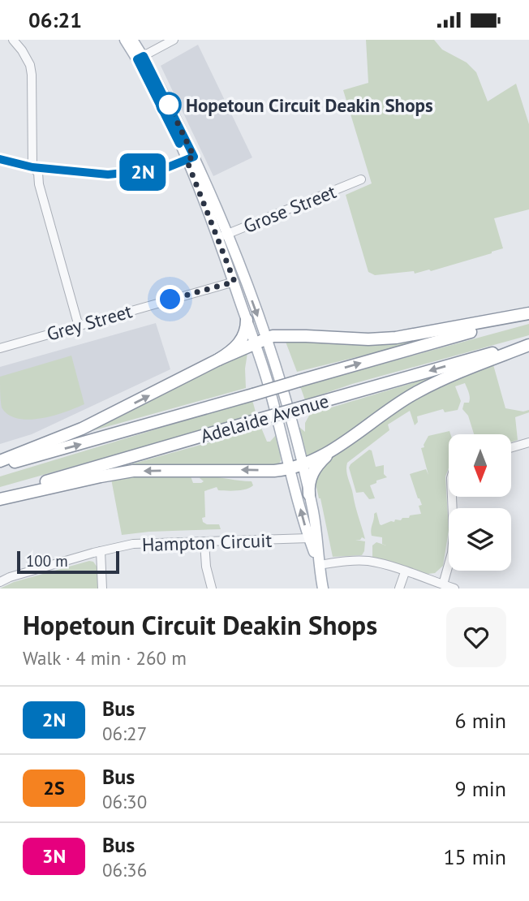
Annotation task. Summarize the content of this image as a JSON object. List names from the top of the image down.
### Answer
{
  "streets": {
    "highway": ["Adelaide Avenue"],
    "street": ["Grose Street", "Grey Street", "Hampton Circuit"]
  },
  "places": ["Hopetoun Circuit Deakin Shops"],
  "lines": ["bus line 2N"],
  "scale_bar": "100 m",
  "north": "bottom",
  "page": {
    "status": "06:21",
    "on_map": "2N",
    "scale": "100 m",
    "heading": ["Hopetoun Circuit Deakin Shops", "Walk · 4 min · 260 m"],
    "list": [
      {
        "mark": "2N",
        "name": "Bus",
        "note": "06:27",
        "value": "6 min"
      },
      {
        "mark": "2S",
        "name": "Bus",
        "note": "06:30",
        "value": "9 min"
      },
      {
        "mark": "3N",
        "name": "Bus",
        "note": "06:36",
        "value": "15 min"
      }
    ]
  }
}
